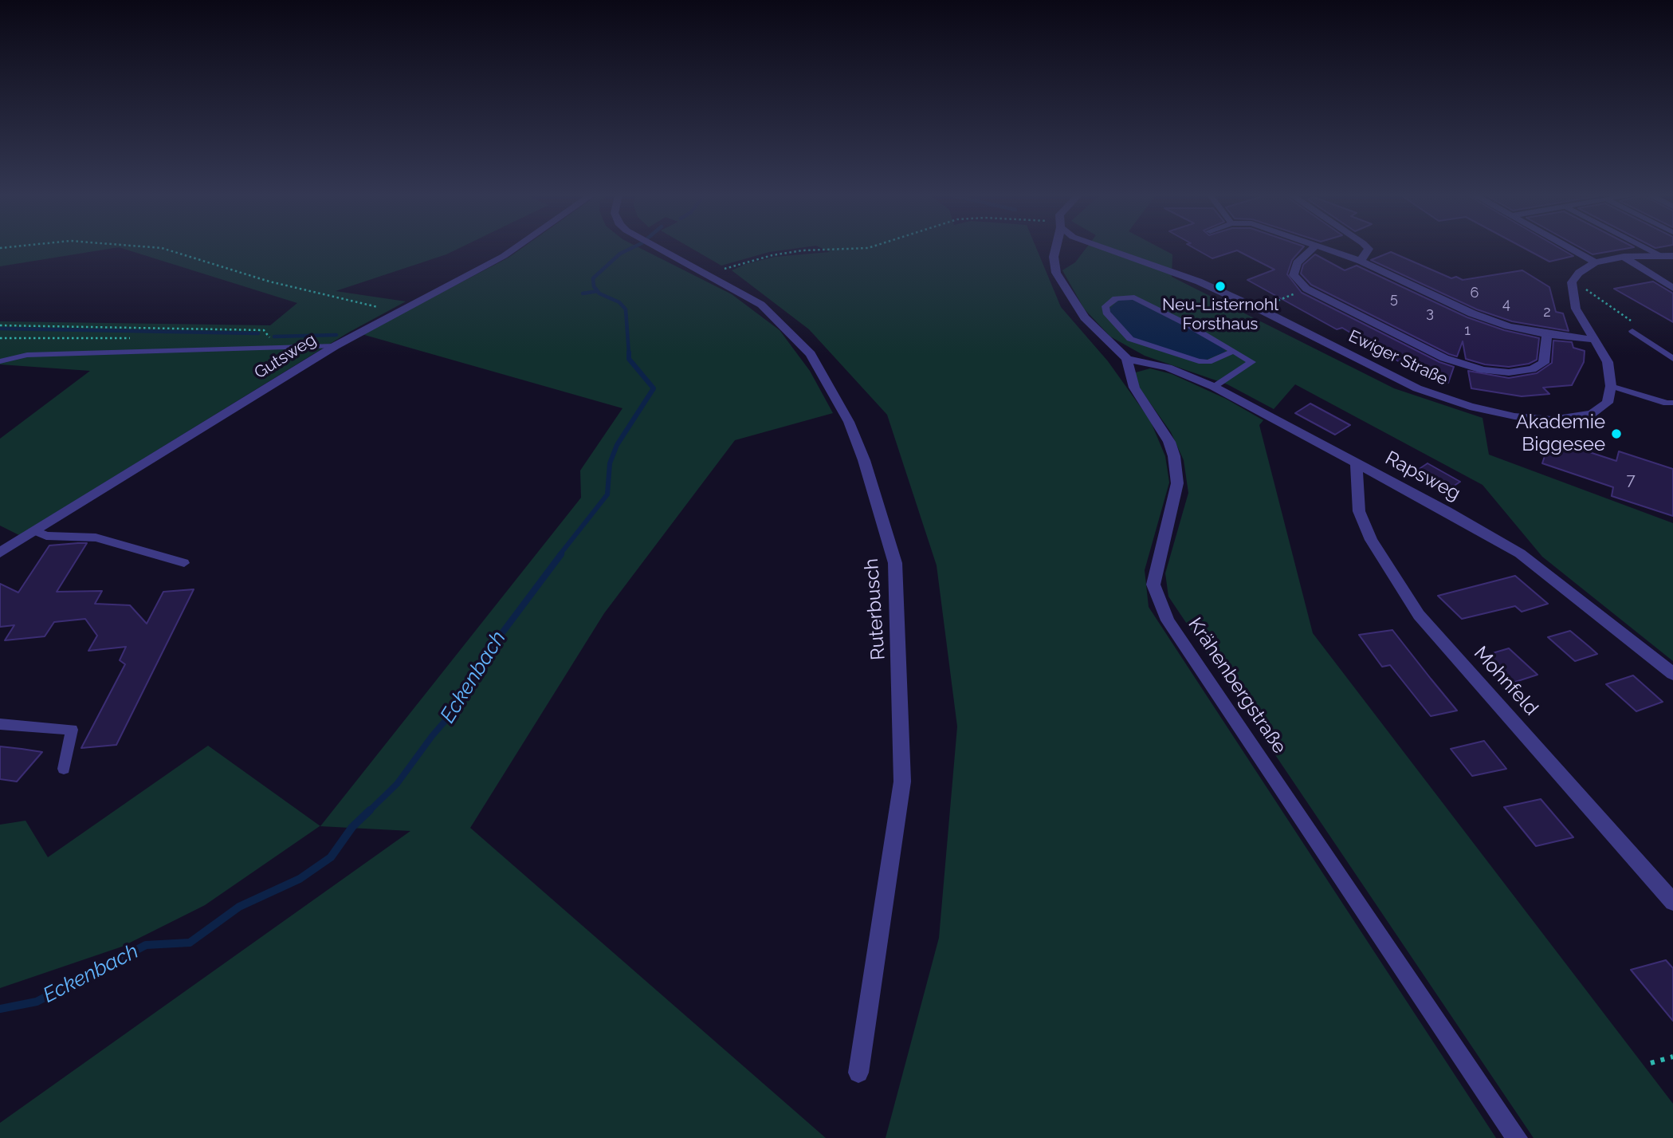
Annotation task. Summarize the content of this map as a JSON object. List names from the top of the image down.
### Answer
{
  "streets": {
    "street": [
      "Gutsweg",
      "Ewiger Straße",
      "Rapsweg",
      "Ruterbusch",
      "Mohnfeld",
      "Krähenbergstraße"
    ]
  },
  "crossings": [
    ["Rapsweg", "Mohnfeld"],
    ["Rapsweg", "Krähenbergstraße"]
  ],
  "water": ["Eckenbach"],
  "places": ["Neu-Listernohl Forsthaus", "Akademie Biggesee"],
  "house_numbers": [
    "6",
    "5",
    "4",
    "2",
    "3",
    "1",
    "7"
  ]
}
